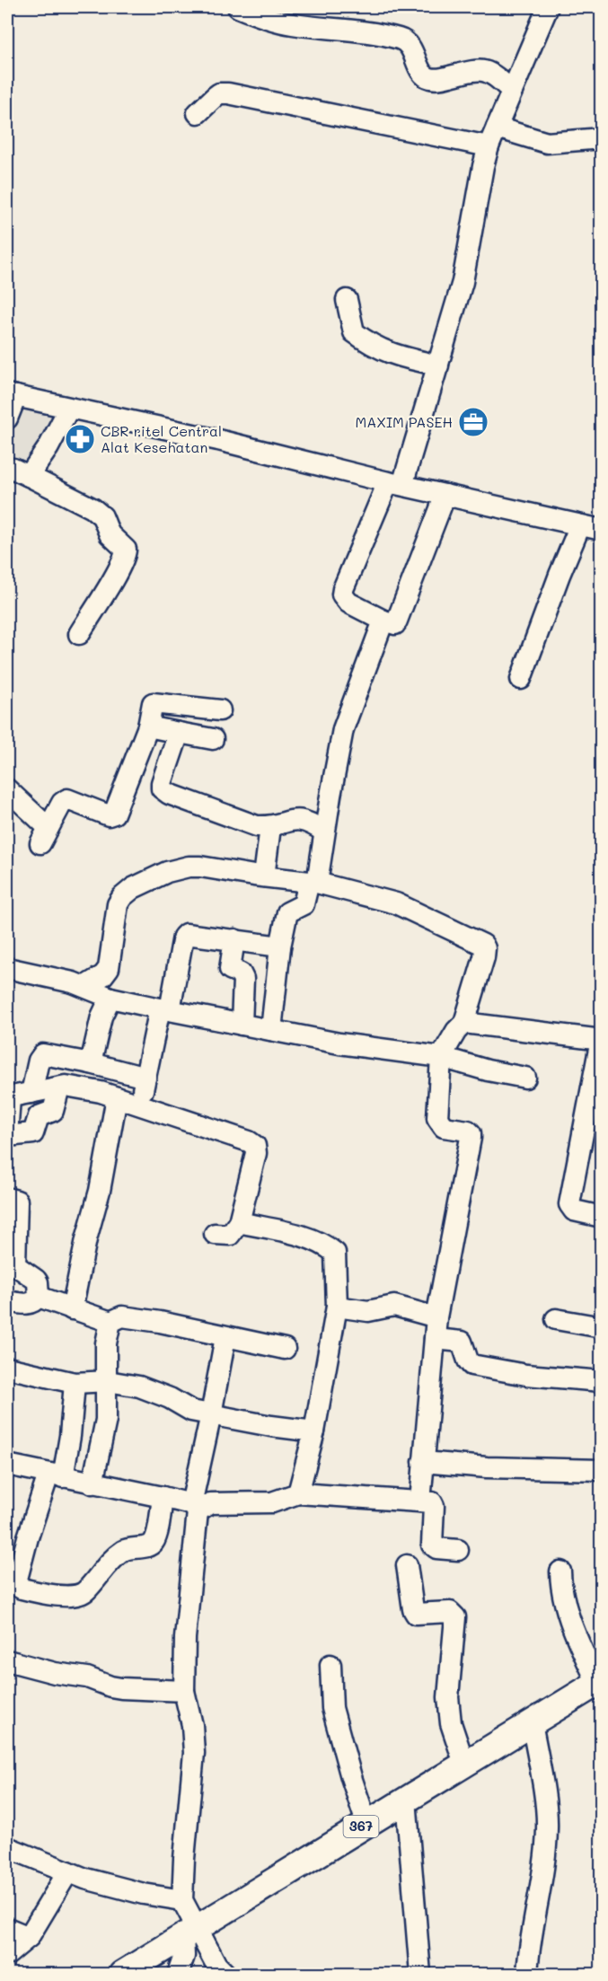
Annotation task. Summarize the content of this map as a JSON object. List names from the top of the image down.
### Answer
{
  "streets": {
    "main road": ["367"]
  },
  "places": {
    "office": ["MAXIM PASEH"],
    "pharmacy": ["CBR ritel Central Alat Kesehatan"]
  }
}
